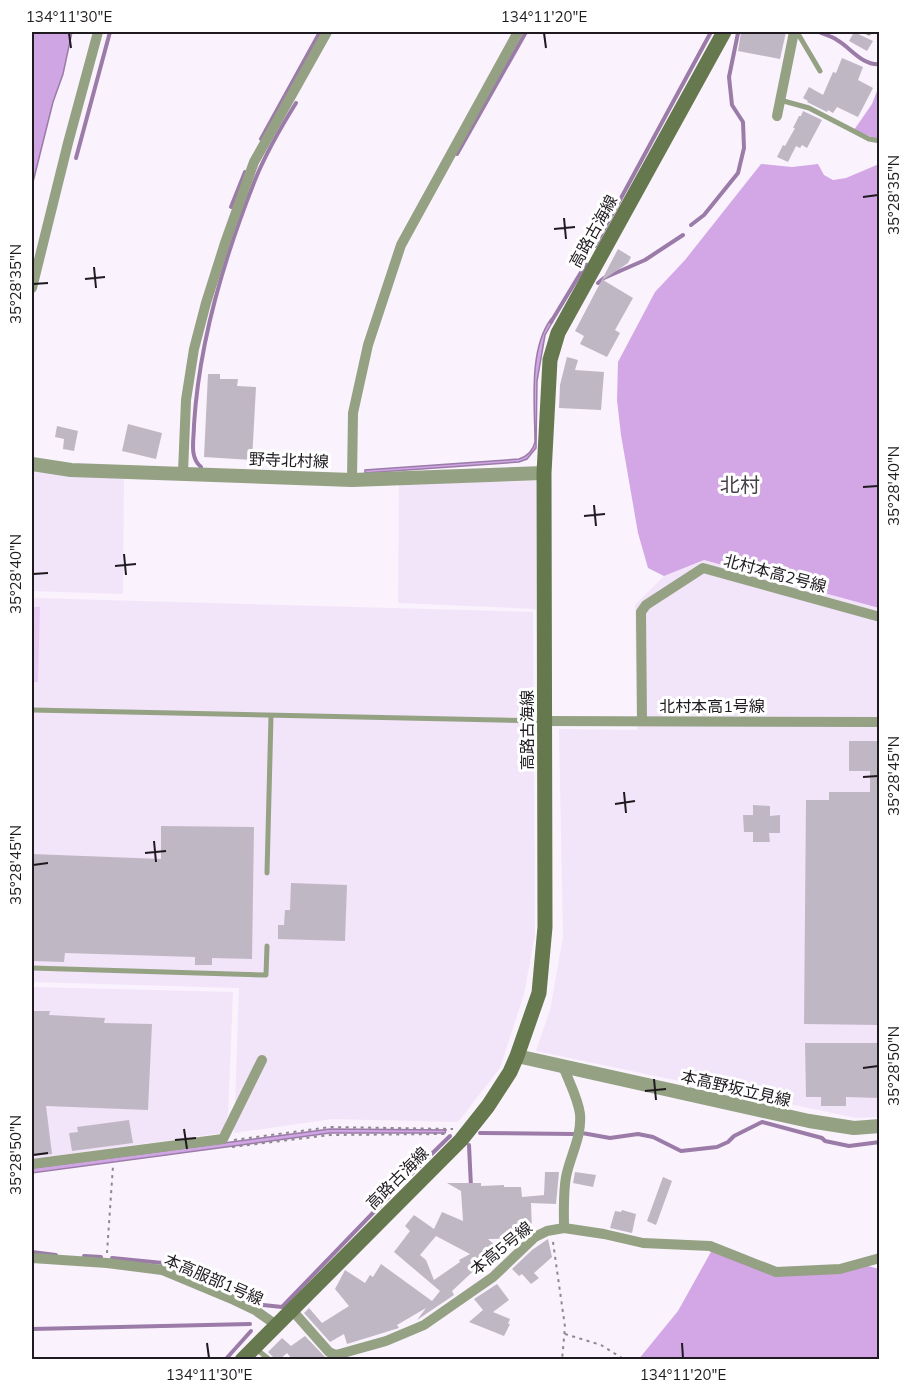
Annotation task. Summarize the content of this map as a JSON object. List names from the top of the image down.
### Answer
{
  "streets": {
    "main road": ["高路古海線"],
    "street": [
      "野寺北村線",
      "北村本高2号線",
      "北村本高1号線",
      "本高野坂立見線",
      "本高5号線",
      "本高服部1号線"
    ]
  },
  "crossings": [
    ["高路古海線", "野寺北村線"],
    ["高路古海線", "北村本高1号線"],
    ["高路古海線", "本高野坂立見線"],
    ["高路古海線", "本高5号線"],
    ["高路古海線", "本高服部1号線"],
    ["北村本高2号線", "北村本高1号線"]
  ],
  "districts": ["北村"],
  "coordinates": [
    "134°11'30\"E",
    "134°11'20\"E",
    "35°28'35\"N",
    "35°28'40\"N",
    "35°28'45\"N",
    "35°28'50\"N"
  ]
}
